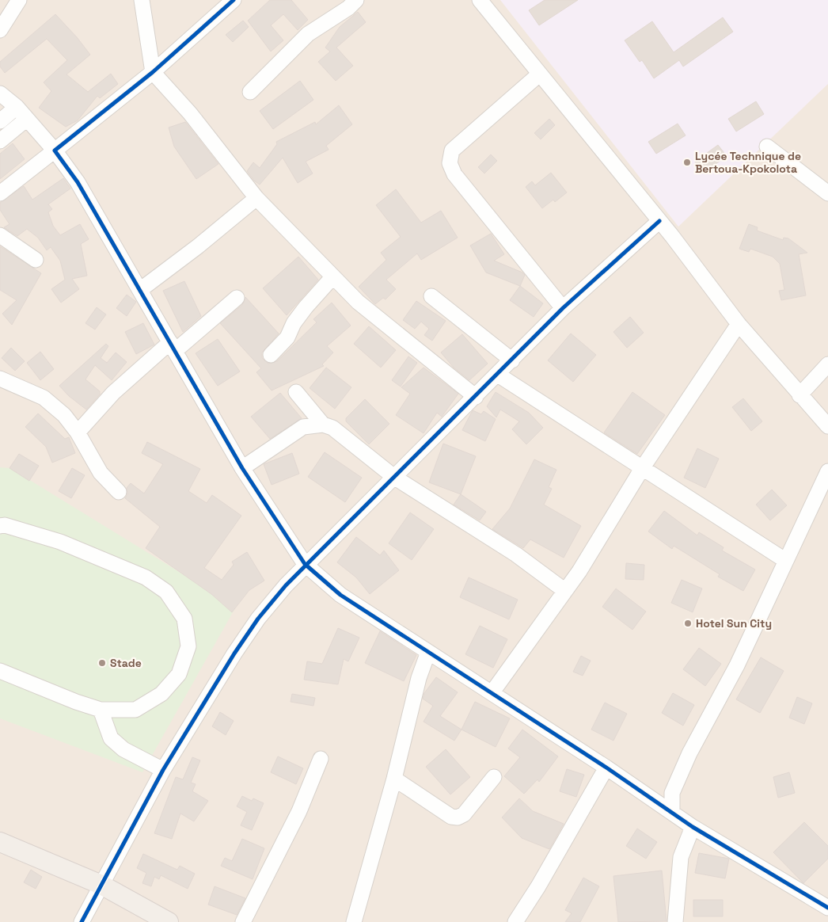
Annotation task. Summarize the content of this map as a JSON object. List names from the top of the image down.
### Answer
{
  "places": ["Lycée Technique de Bertoua-Kpokolota", "Hotel Sun City", "Stade"]
}
